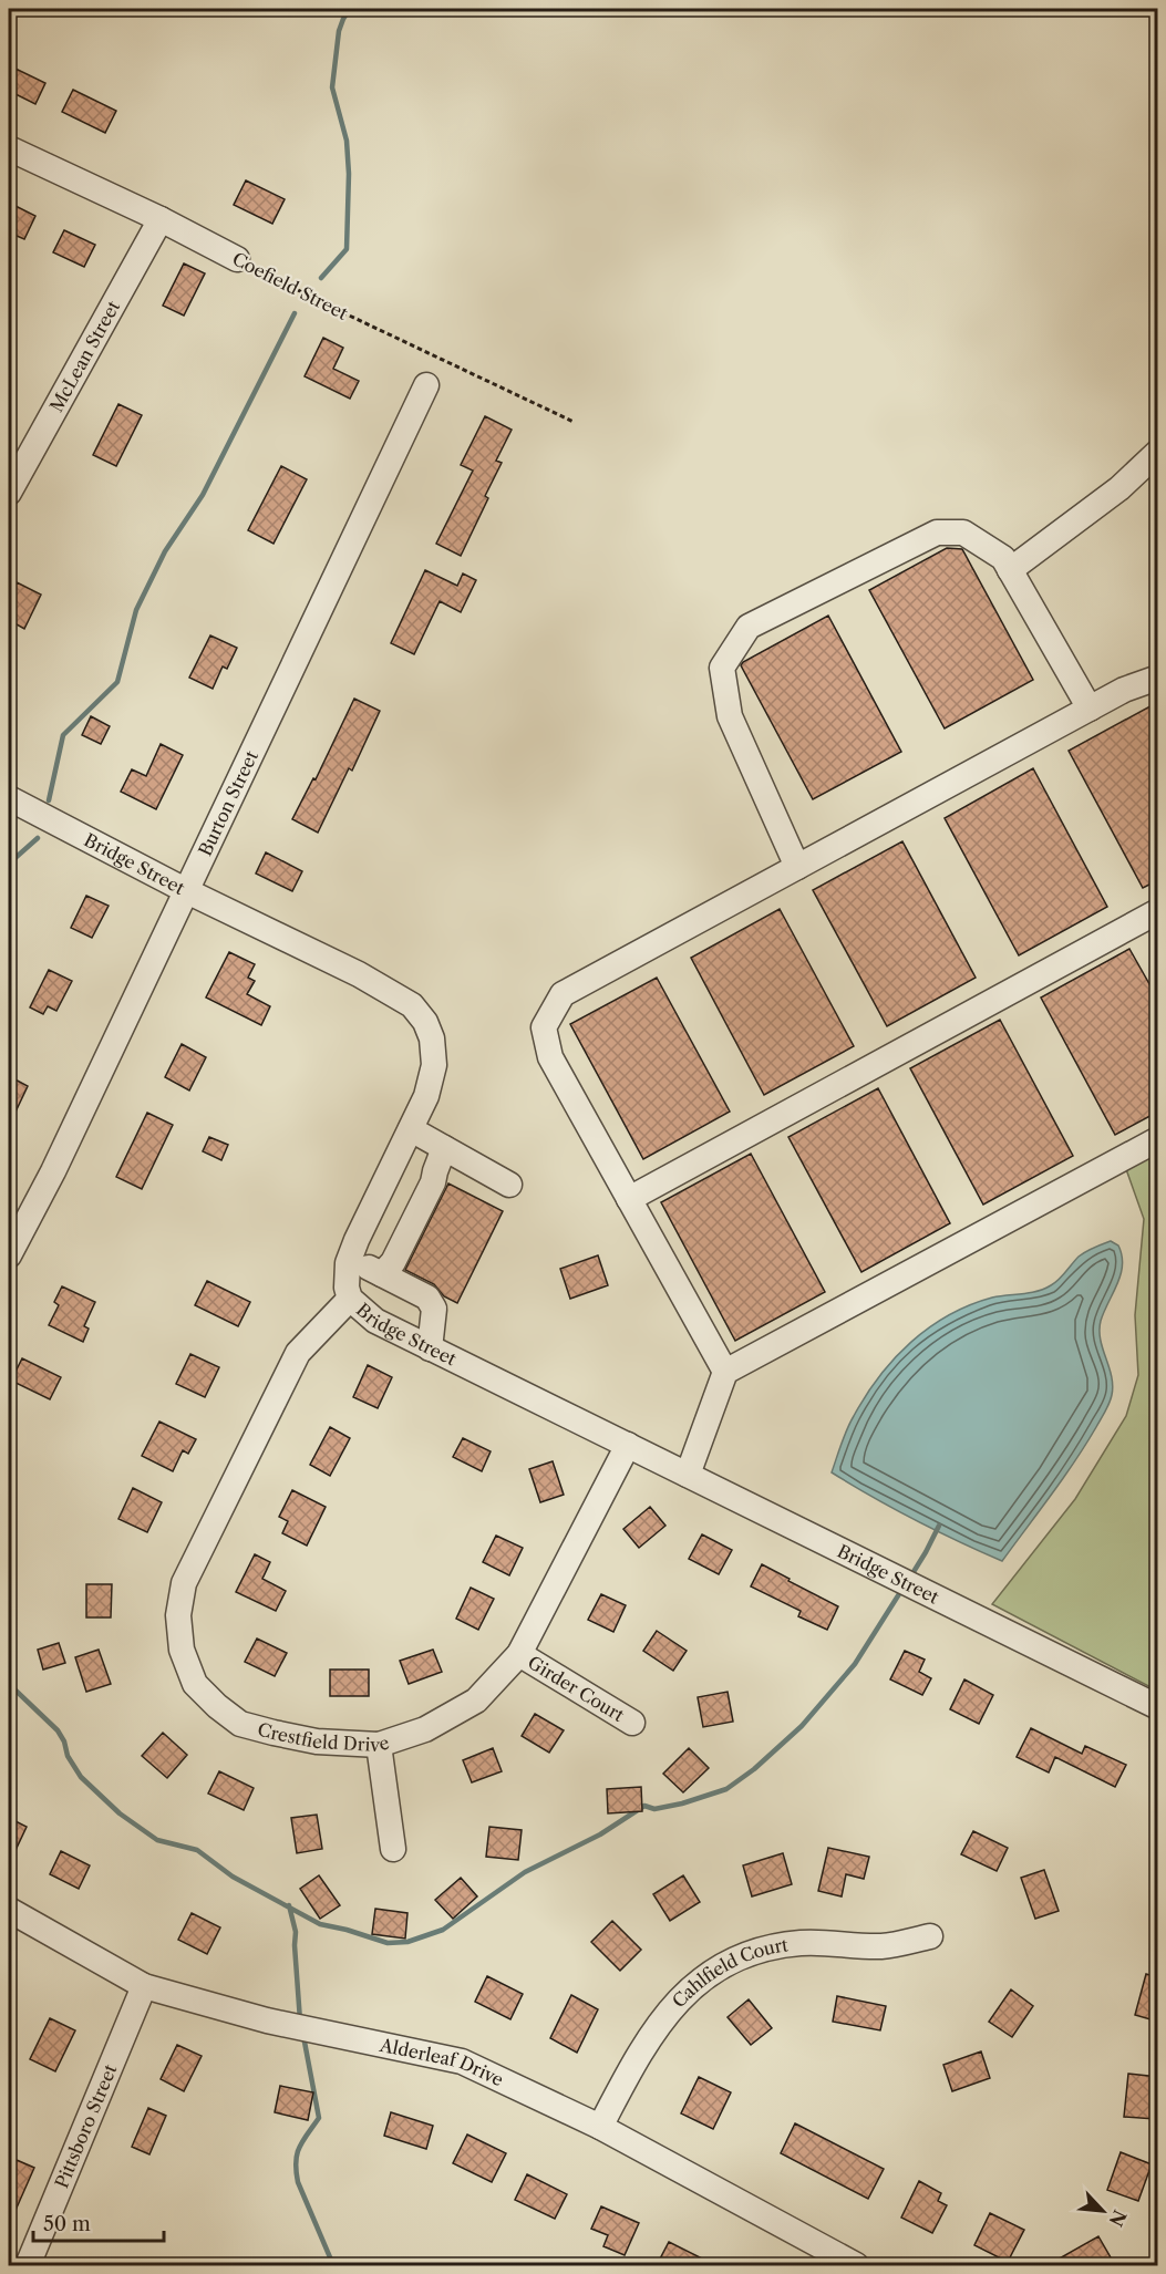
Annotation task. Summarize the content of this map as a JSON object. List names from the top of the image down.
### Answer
{
  "streets": {
    "street": [
      "Coefield Street",
      "McLean Street",
      "Burton Street",
      "Bridge Street",
      "Girder Court",
      "Crestfield Drive",
      "Cahlfield Court",
      "Alderleaf Drive",
      "Pittsboro Street"
    ]
  },
  "crossings": [
    ["Coefield Street", "McLean Street"],
    ["Burton Street", "Bridge Street"],
    ["Bridge Street", "Crestfield Drive"],
    ["Girder Court", "Crestfield Drive"],
    ["Cahlfield Court", "Alderleaf Drive"],
    ["Alderleaf Drive", "Pittsboro Street"]
  ],
  "scale_bar": "50 m",
  "north": "bottom right"
}
